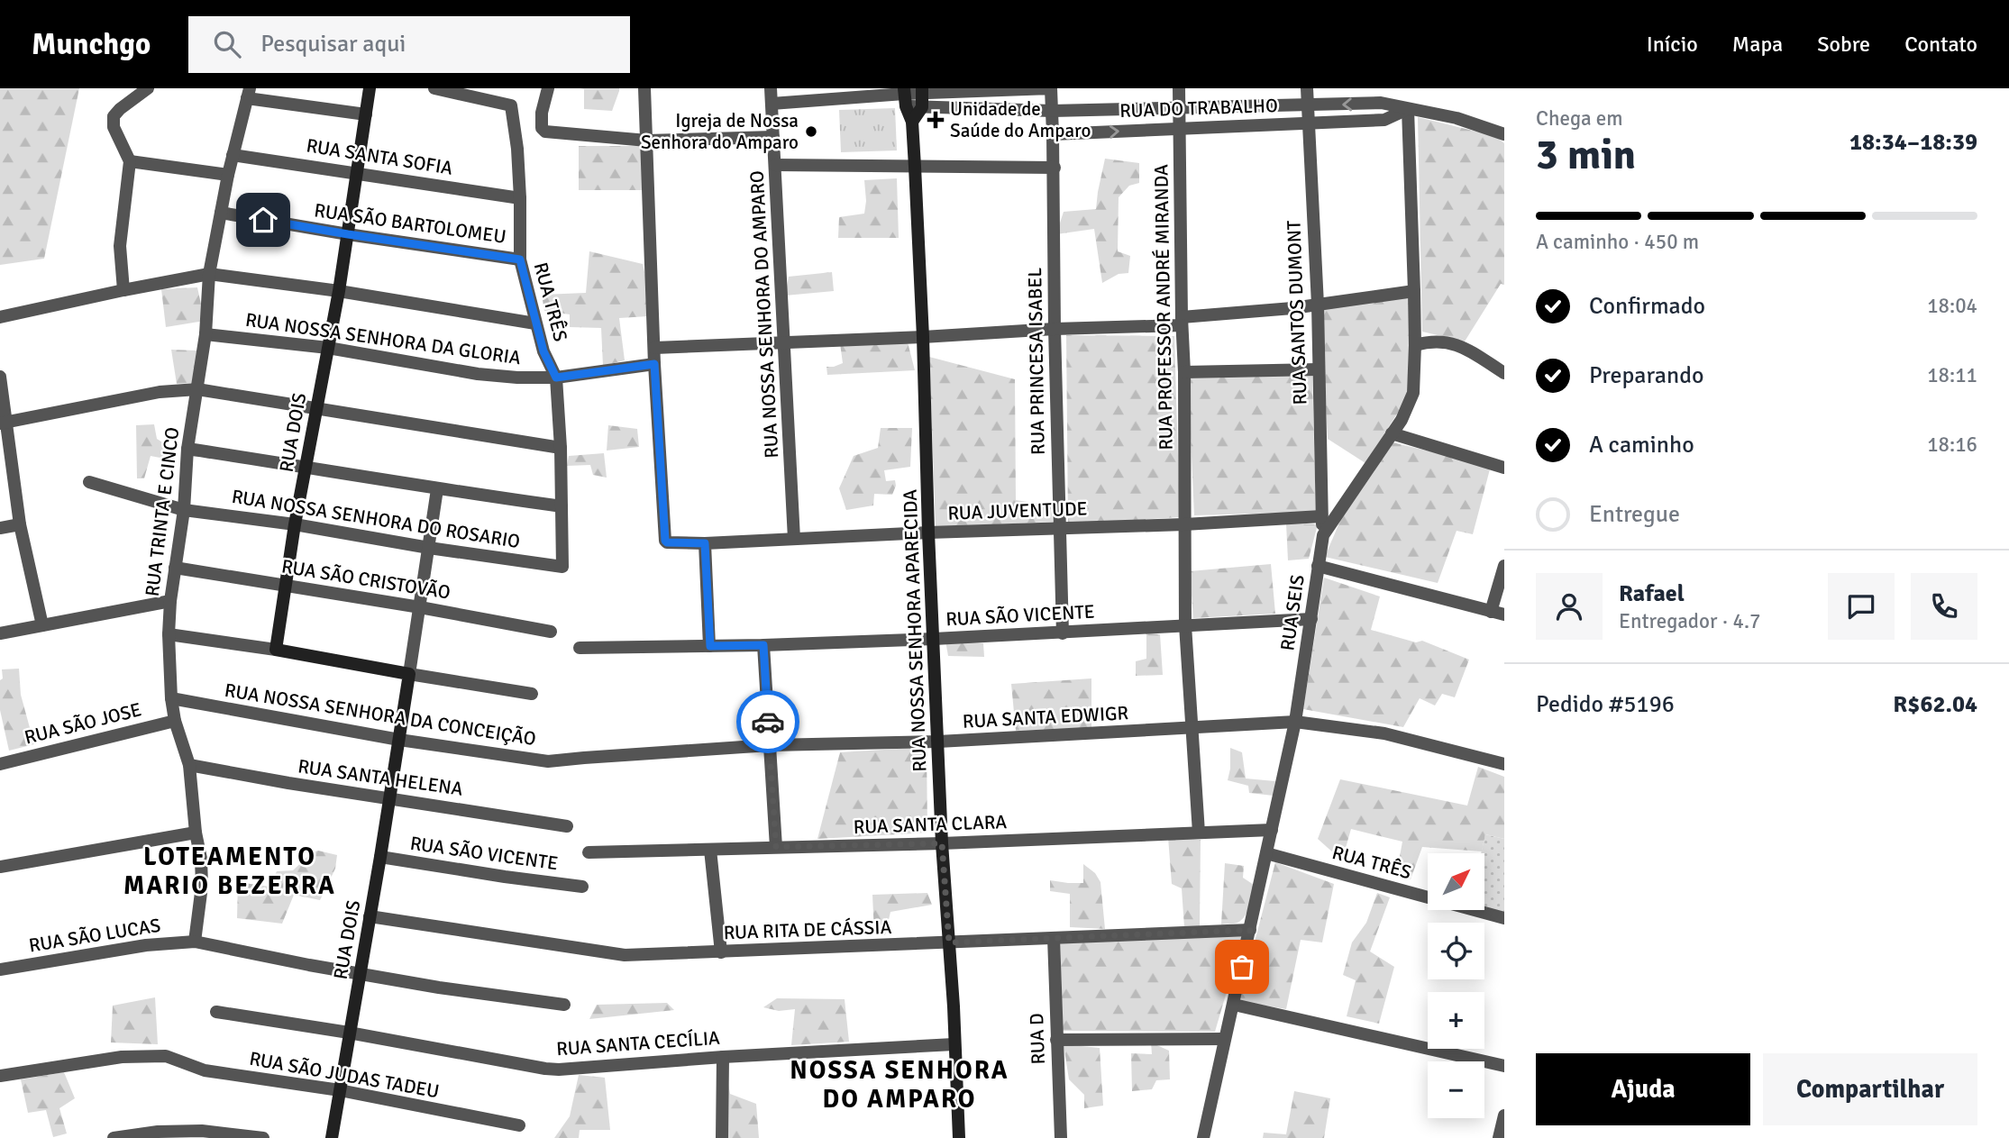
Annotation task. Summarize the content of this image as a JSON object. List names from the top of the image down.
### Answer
{
  "streets": {
    "main road": ["RUA DOIS", "RUA NOSSA SENHORA APARECIDA"],
    "street": [
      "RUA DO TRABALHO",
      "RUA SANTA SOFIA",
      "RUA SÃO BARTOLOMEU",
      "RUA TRÊS",
      "RUA PROFESSOR ANDRÉ MIRANDA",
      "RUA SANTOS DUMONT",
      "RUA NOSSA SENHORA DO AMPARO",
      "RUA NOSSA SENHORA DA GLORIA",
      "RUA PRINCESA ISABEL",
      "RUA JUVENTUDE",
      "RUA TRINTA E CINCO",
      "RUA NOSSA SENHORA DO ROSARIO",
      "RUA SÃO CRISTOVÃO",
      "RUA SEIS",
      "RUA SÃO VICENTE",
      "RUA NOSSA SENHORA DA CONCEIÇÃO",
      "RUA SANTA EDWIGR",
      "RUA SÃO JOSE",
      "RUA SANTA HELENA",
      "RUA SANTA CLARA",
      "RUA RITA DE CÁSSIA",
      "RUA SÃO LUCAS",
      "RUA D",
      "RUA SANTA CECÍLIA",
      "RUA SÃO JUDAS TADEU"
    ]
  },
  "crossings": [
    ["RUA DO TRABALHO", "RUA PROFESSOR ANDRÉ MIRANDA"],
    ["RUA DO TRABALHO", "RUA SANTOS DUMONT"],
    ["RUA DO TRABALHO", "RUA PRINCESA ISABEL"],
    ["RUA DO TRABALHO", "RUA SEIS"],
    ["RUA DO TRABALHO", "RUA NOSSA SENHORA APARECIDA"],
    ["RUA SANTA SOFIA", "RUA TRÊS"],
    ["RUA SANTA SOFIA", "RUA DOIS"],
    ["RUA SANTA SOFIA", "RUA TRINTA E CINCO"],
    ["RUA SÃO BARTOLOMEU", "RUA TRÊS"],
    ["RUA SÃO BARTOLOMEU", "RUA DOIS"],
    ["RUA SÃO BARTOLOMEU", "RUA TRINTA E CINCO"],
    ["RUA TRÊS", "RUA NOSSA SENHORA DA GLORIA"],
    ["RUA TRÊS", "RUA NOSSA SENHORA DO ROSARIO"],
    ["RUA TRÊS", "RUA SEIS"],
    ["RUA PROFESSOR ANDRÉ MIRANDA", "RUA JUVENTUDE"],
    ["RUA PROFESSOR ANDRÉ MIRANDA", "RUA SÃO VICENTE"],
    ["RUA SANTOS DUMONT", "RUA JUVENTUDE"],
    ["RUA SANTOS DUMONT", "RUA SEIS"],
    ["RUA NOSSA SENHORA DO AMPARO", "RUA JUVENTUDE"],
    ["RUA NOSSA SENHORA DA GLORIA", "RUA DOIS"],
    ["RUA NOSSA SENHORA DA GLORIA", "RUA JUVENTUDE"],
    ["RUA NOSSA SENHORA DA GLORIA", "RUA TRINTA E CINCO"],
    ["RUA PRINCESA ISABEL", "RUA JUVENTUDE"],
    ["RUA PRINCESA ISABEL", "RUA SÃO VICENTE"],
    ["RUA DOIS", "RUA NOSSA SENHORA DO ROSARIO"],
    ["RUA DOIS", "RUA SÃO CRISTOVÃO"],
    ["RUA DOIS", "RUA SÃO VICENTE"],
    ["RUA DOIS", "RUA NOSSA SENHORA DA CONCEIÇÃO"],
    ["RUA DOIS", "RUA SANTA HELENA"],
    ["RUA DOIS", "RUA RITA DE CÁSSIA"],
    ["RUA DOIS", "RUA SÃO LUCAS"],
    ["RUA DOIS", "RUA SANTA CECÍLIA"],
    ["RUA DOIS", "RUA SÃO JUDAS TADEU"],
    ["RUA JUVENTUDE", "RUA NOSSA SENHORA APARECIDA"],
    ["RUA TRINTA E CINCO", "RUA NOSSA SENHORA DO ROSARIO"],
    ["RUA TRINTA E CINCO", "RUA SÃO CRISTOVÃO"],
    ["RUA TRINTA E CINCO", "RUA NOSSA SENHORA DA CONCEIÇÃO"],
    ["RUA TRINTA E CINCO", "RUA SÃO JOSE"],
    ["RUA TRINTA E CINCO", "RUA SANTA HELENA"],
    ["RUA TRINTA E CINCO", "RUA SÃO LUCAS"],
    ["RUA SEIS", "RUA SÃO VICENTE"],
    ["RUA SEIS", "RUA SANTA EDWIGR"],
    ["RUA SEIS", "RUA SANTA CLARA"],
    ["RUA SEIS", "RUA RITA DE CÁSSIA"],
    ["RUA SÃO VICENTE", "RUA NOSSA SENHORA APARECIDA"],
    ["RUA NOSSA SENHORA APARECIDA", "RUA SANTA EDWIGR"],
    ["RUA NOSSA SENHORA APARECIDA", "RUA SANTA CLARA"],
    ["RUA NOSSA SENHORA APARECIDA", "RUA RITA DE CÁSSIA"],
    ["RUA NOSSA SENHORA APARECIDA", "RUA SANTA CECÍLIA"],
    ["RUA NOSSA SENHORA DA CONCEIÇÃO", "RUA SANTA EDWIGR"],
    ["RUA RITA DE CÁSSIA", "RUA D"]
  ],
  "districts": ["LOTEAMENTO MARIO BEZERRA", "NOSSA SENHORA DO AMPARO"],
  "places": {
    "health": ["Unidade de Saúde do Amparo"],
    "other": ["Igreja de Nossa Senhora do Amparo"]
  },
  "north": "top right",
  "page": {
    "header": "Munchgo",
    "search": "Pesquisar aqui",
    "nav": [
      "Início",
      "Mapa",
      "Sobre",
      "Contato"
    ],
    "heading": ["3 min", "Chega em", "18:34–18:39"],
    "panel": [
      "Rafael",
      "Entregador · 4.7",
      "Pedido #5196",
      "R$62.04"
    ],
    "bar": "A caminho · 450 m",
    "list": [
      ["Confirmado", "18:04"],
      ["Preparando", "18:11"],
      ["A caminho", "18:16"],
      "Entregue"
    ],
    "map_buttons": ["+", "−"],
    "buttons": ["Ajuda", "Compartilhar"]
  }
}
